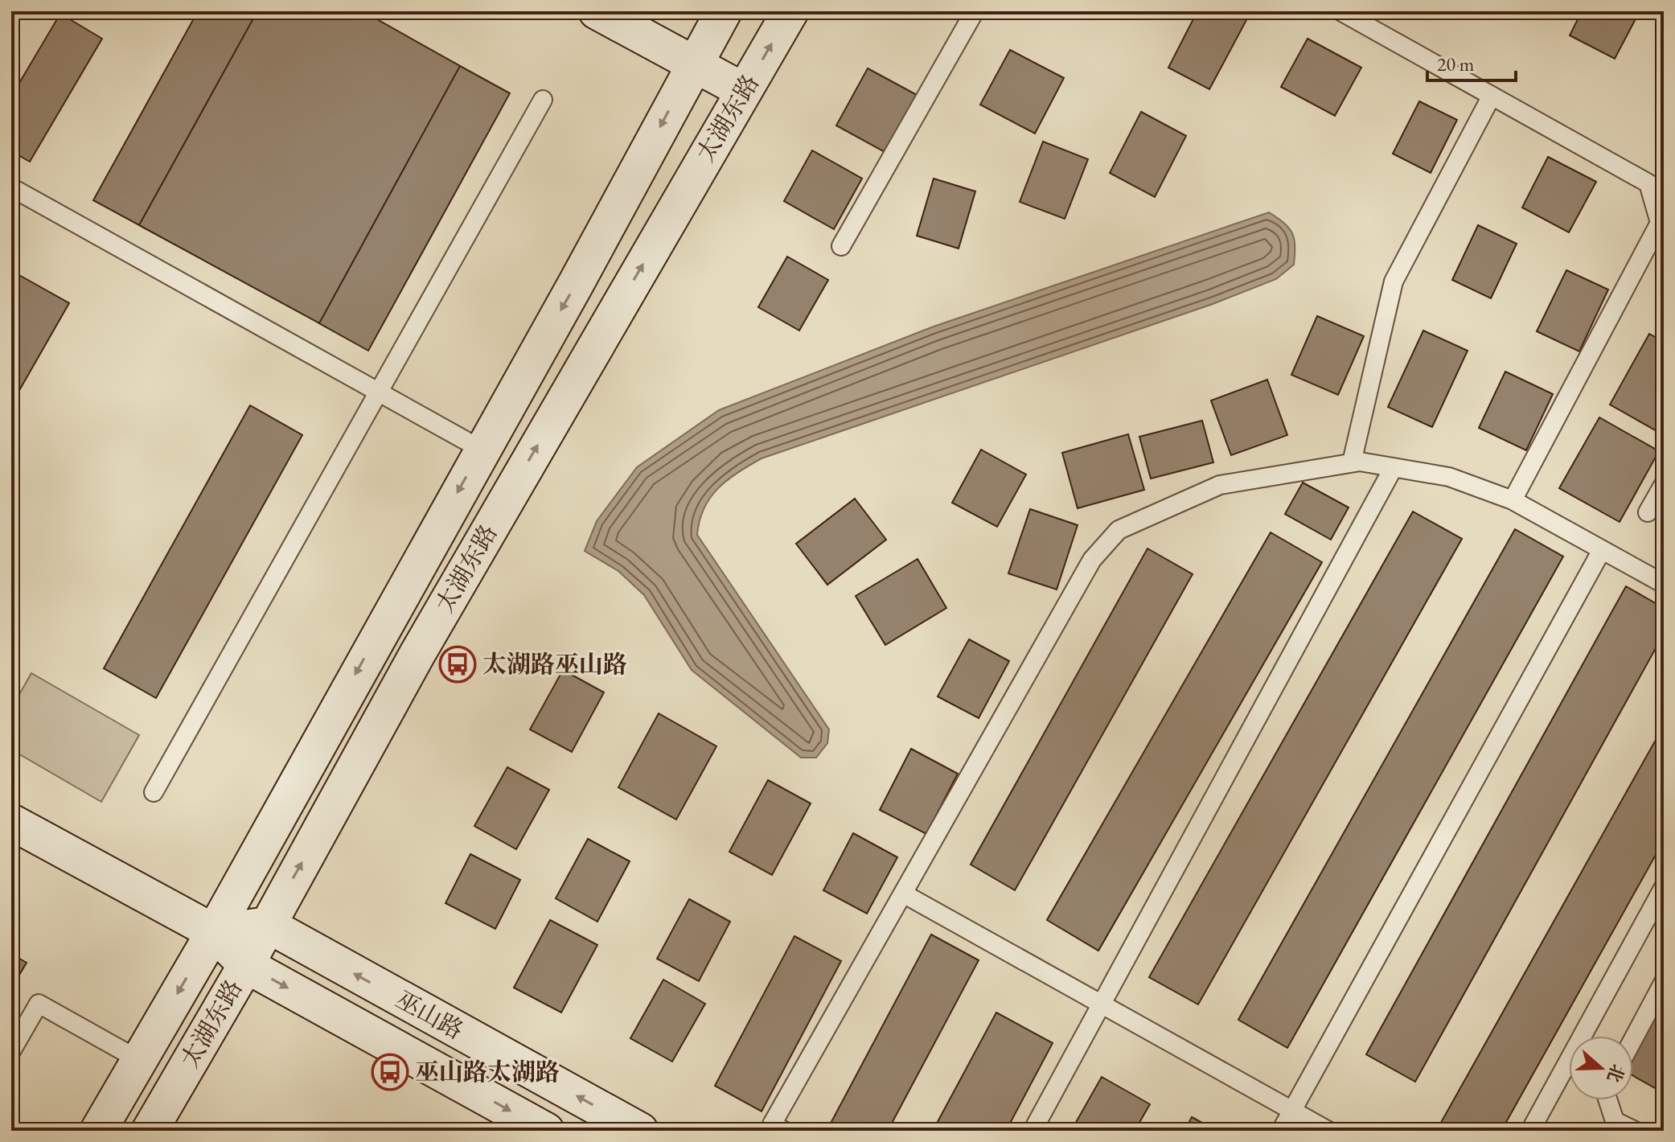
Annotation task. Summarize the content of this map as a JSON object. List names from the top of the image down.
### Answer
{
  "streets": {
    "main road": ["太湖东路", "巫山路"]
  },
  "crossings": [
    ["太湖东路", "巫山路"]
  ],
  "places": {
    "bus stop": ["太湖路巫山路", "巫山路太湖路"]
  },
  "scale_bar": "20 m",
  "north": "right"
}
